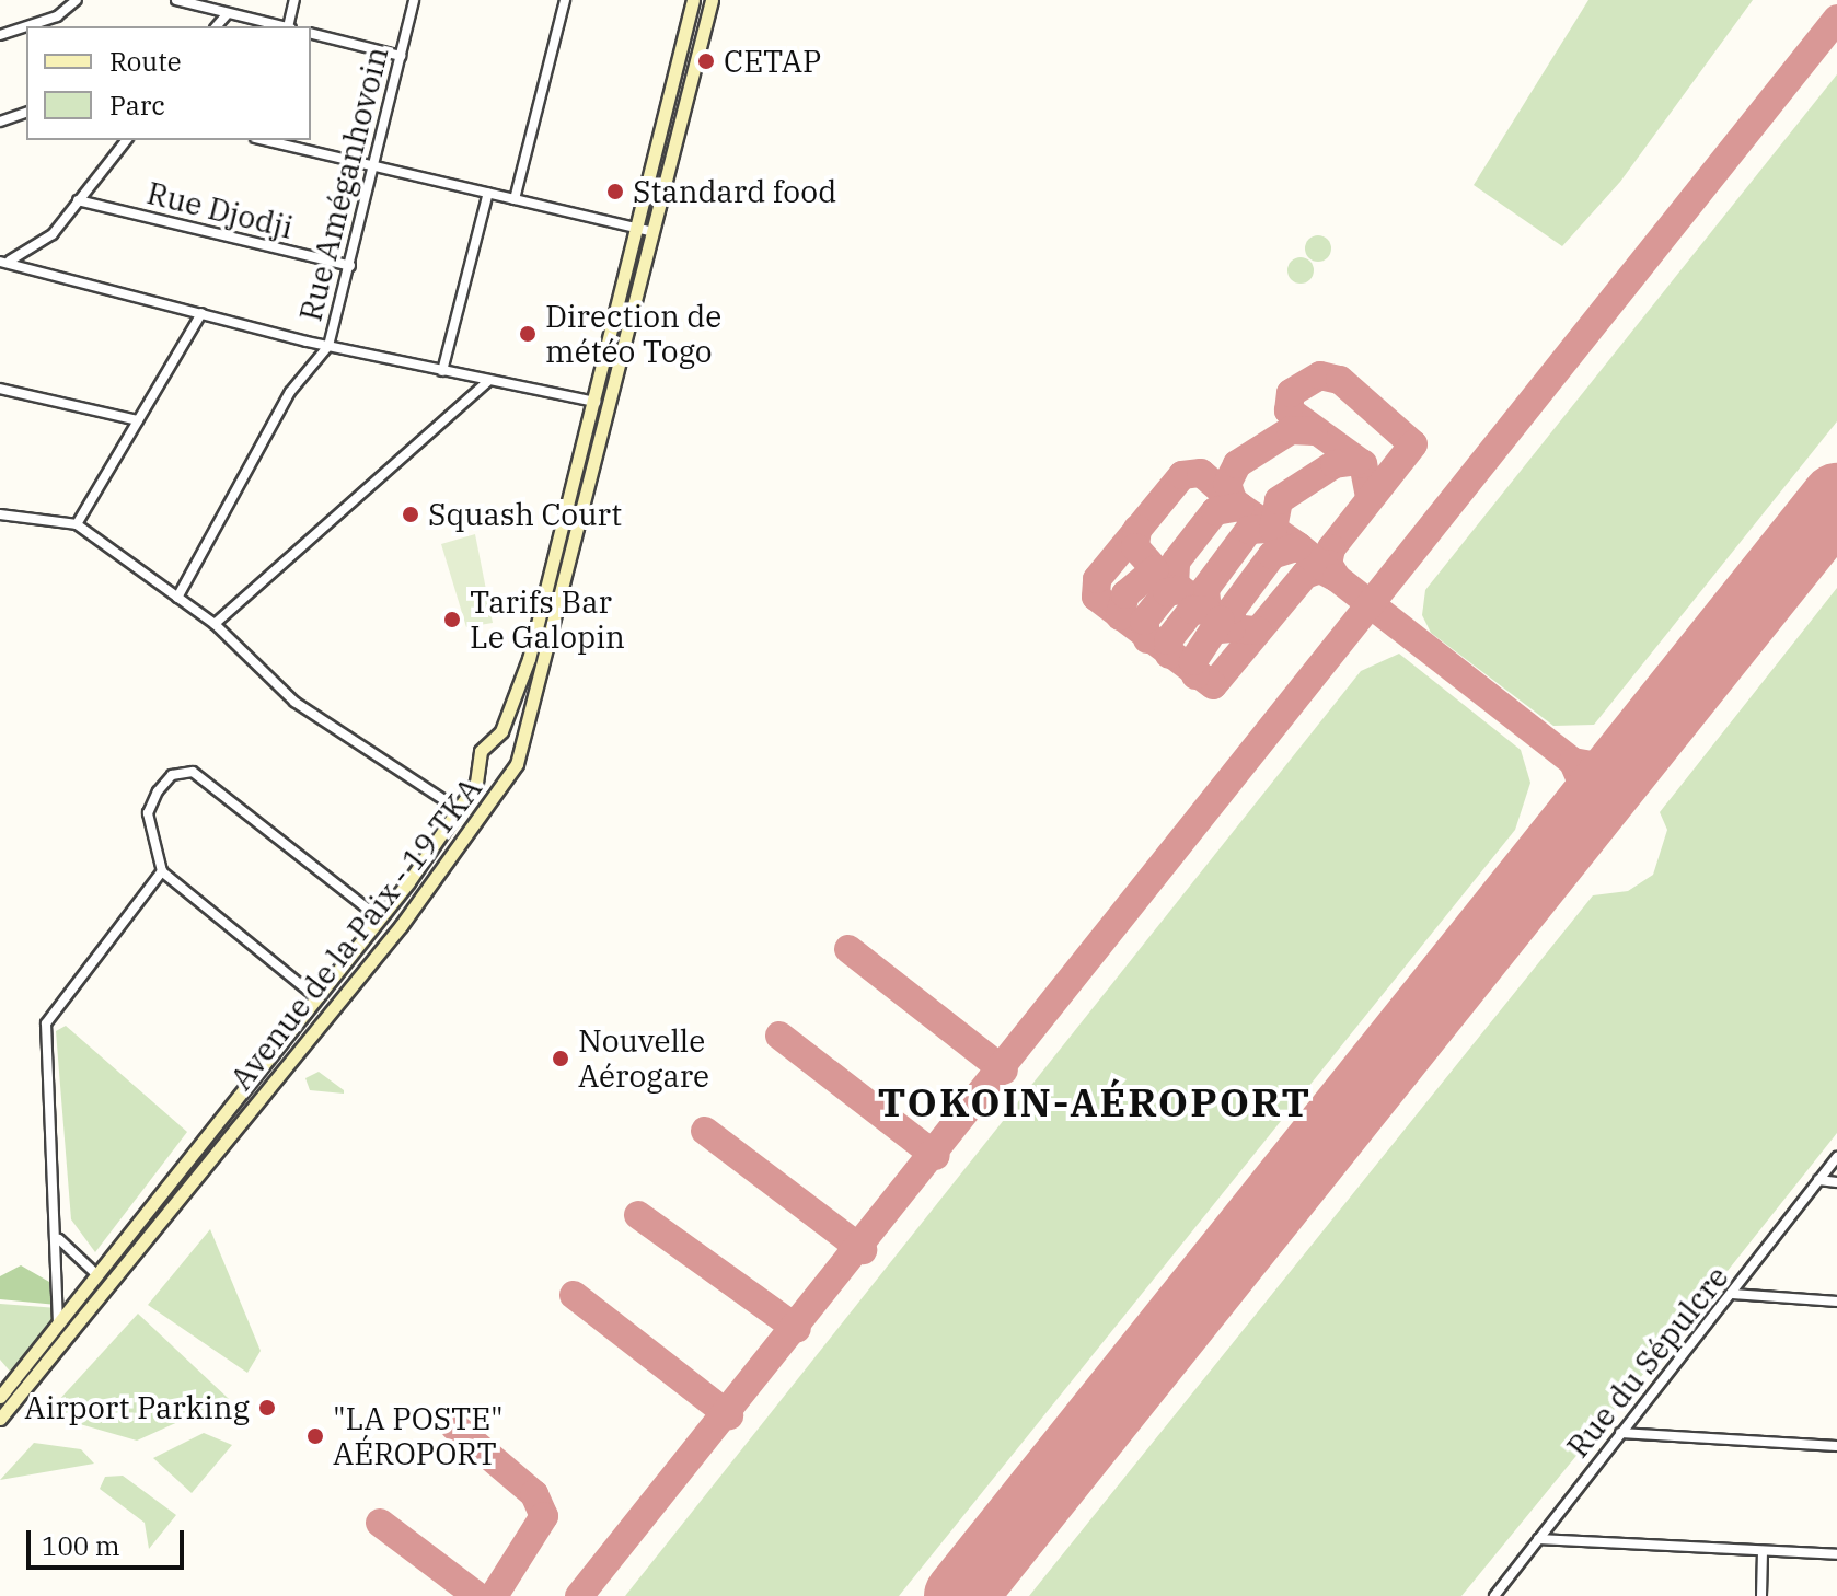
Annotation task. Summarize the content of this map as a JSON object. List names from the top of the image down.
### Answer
{
  "streets": {
    "main road": ["Avenue de la Paix - 19 TKA"],
    "street": ["Rue Améganhovoin", "Rue Djodji", "Rue du Sépulcre"]
  },
  "crossings": [
    ["Rue Améganhovoin", "Rue Djodji"]
  ],
  "districts": ["TOKOIN-AÉROPORT"],
  "places": [
    "CETAP",
    "Standard food",
    "Direction de météo Togo",
    "Squash Court",
    "Tarifs Bar Le Galopin",
    "Nouvelle Aérogare",
    "Airport Parking",
    "\"LA POSTE\" AÉROPORT"
  ],
  "legend": ["Route", "Parc"],
  "scale_bar": "100 m"
}
